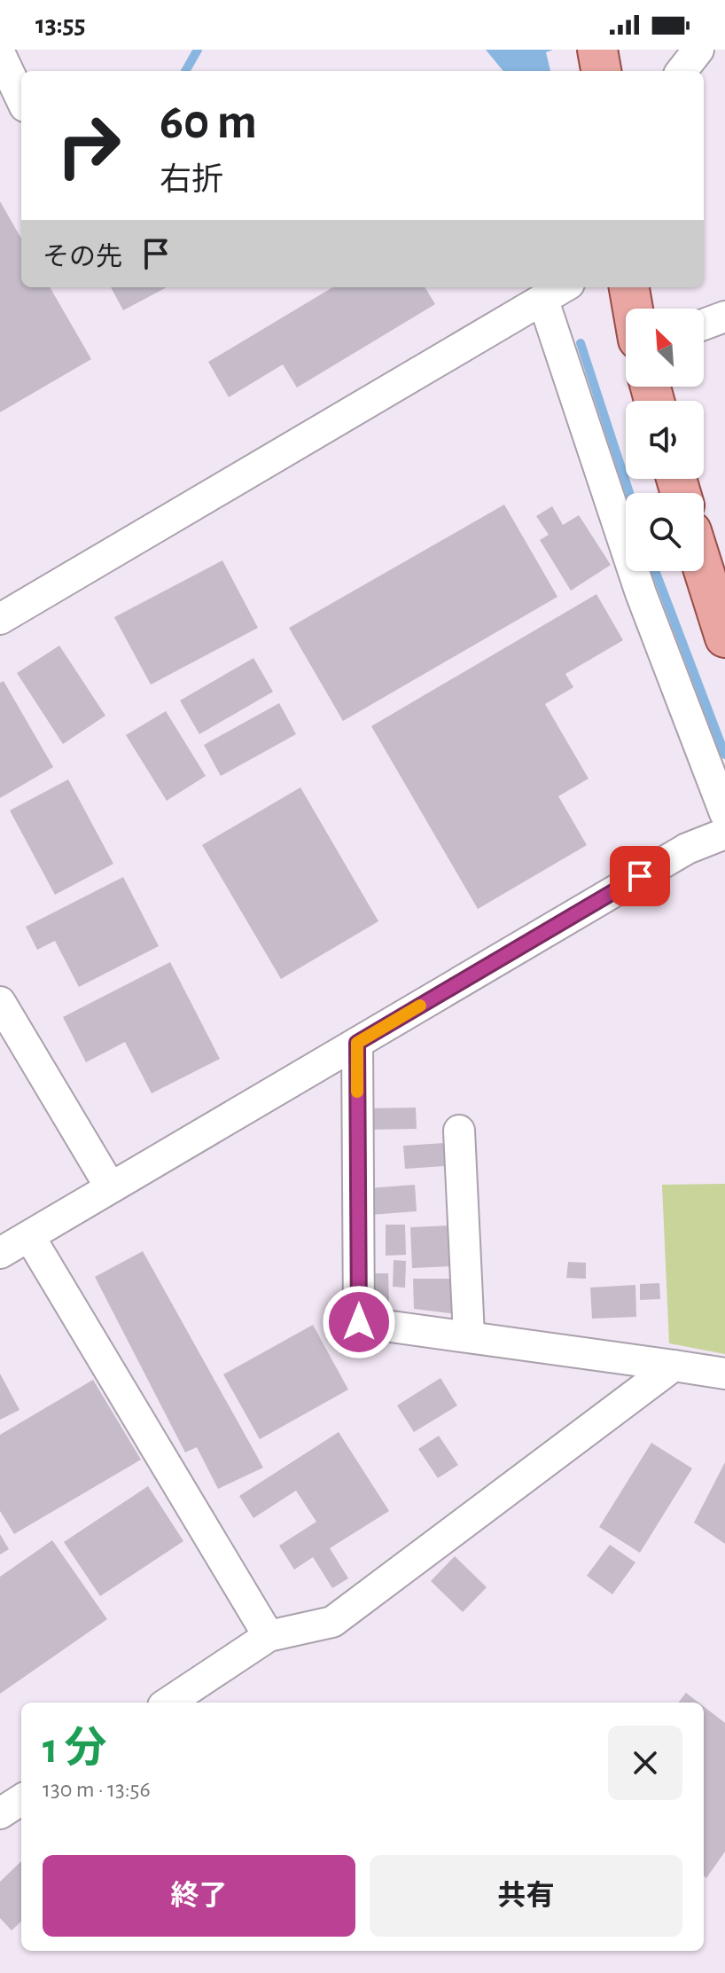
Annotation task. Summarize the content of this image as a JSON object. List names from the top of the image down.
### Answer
{
  "north": "top left",
  "page": {
    "status": "13:55",
    "turn": ["60 m", "右折"],
    "then": "その先",
    "heading": ["1 分", "130 m · 13:56"],
    "buttons": ["終了", "共有"]
  }
}
